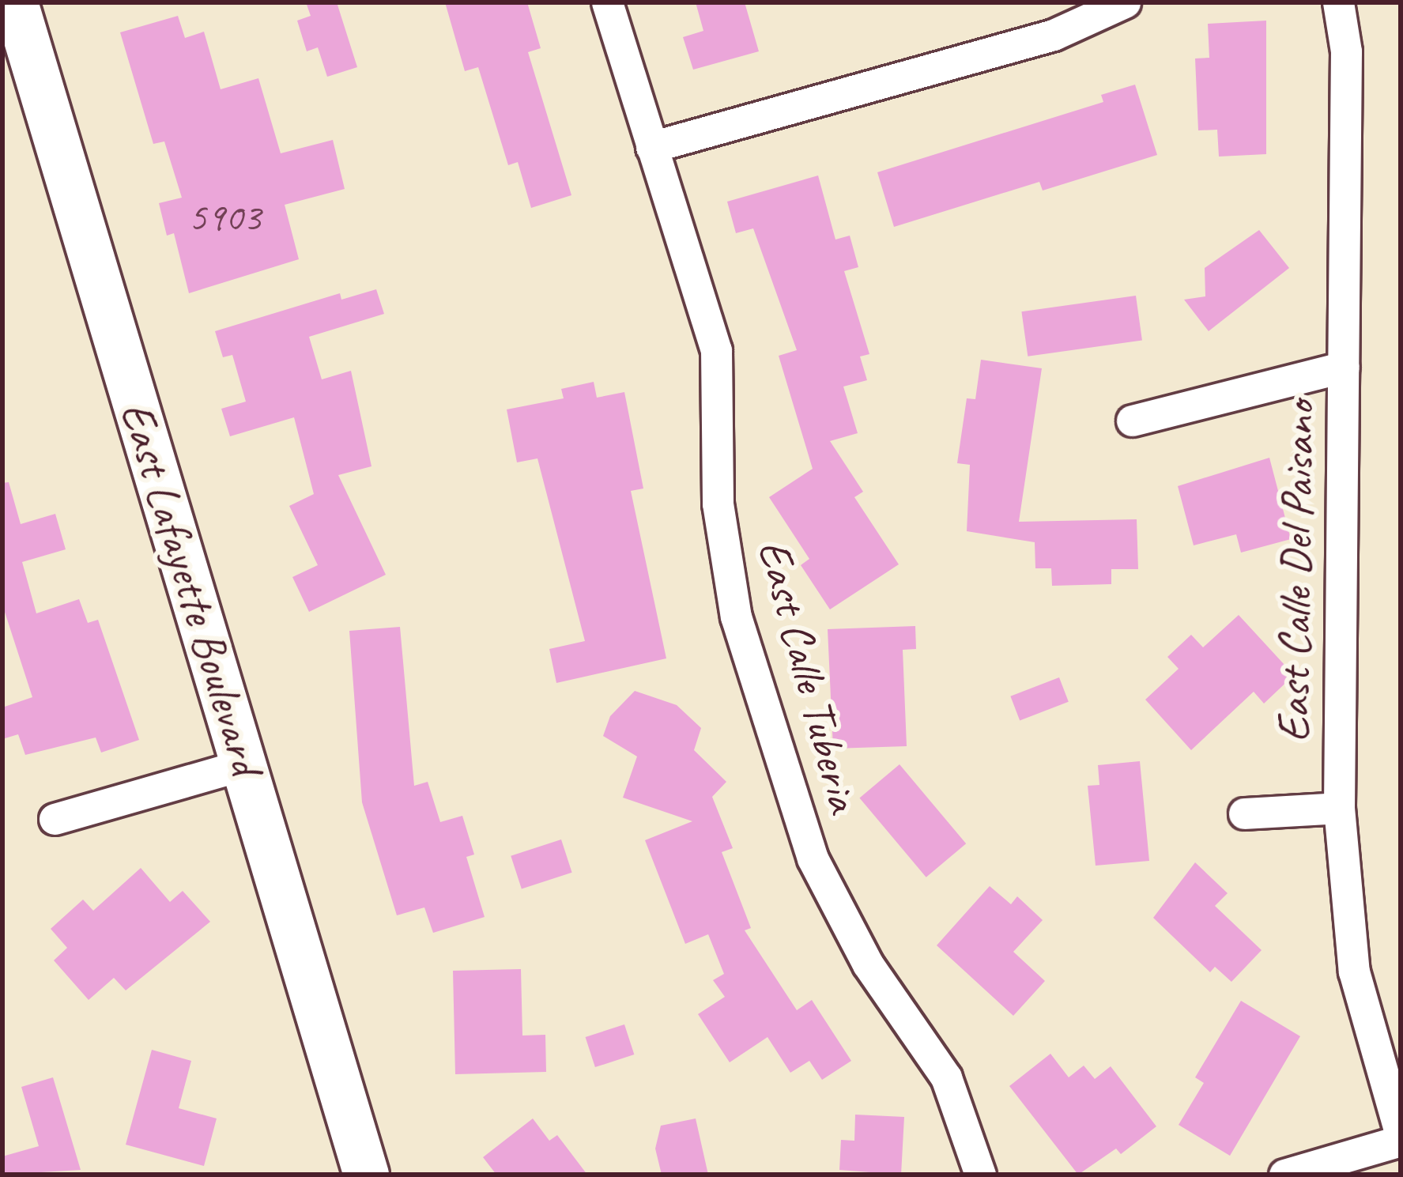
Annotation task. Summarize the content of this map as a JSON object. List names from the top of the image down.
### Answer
{
  "streets": {
    "street": ["East Calle Del Paisano", "East Lafayette Boulevard", "East Calle Tuberia"]
  },
  "house_numbers": ["5903"]
}
